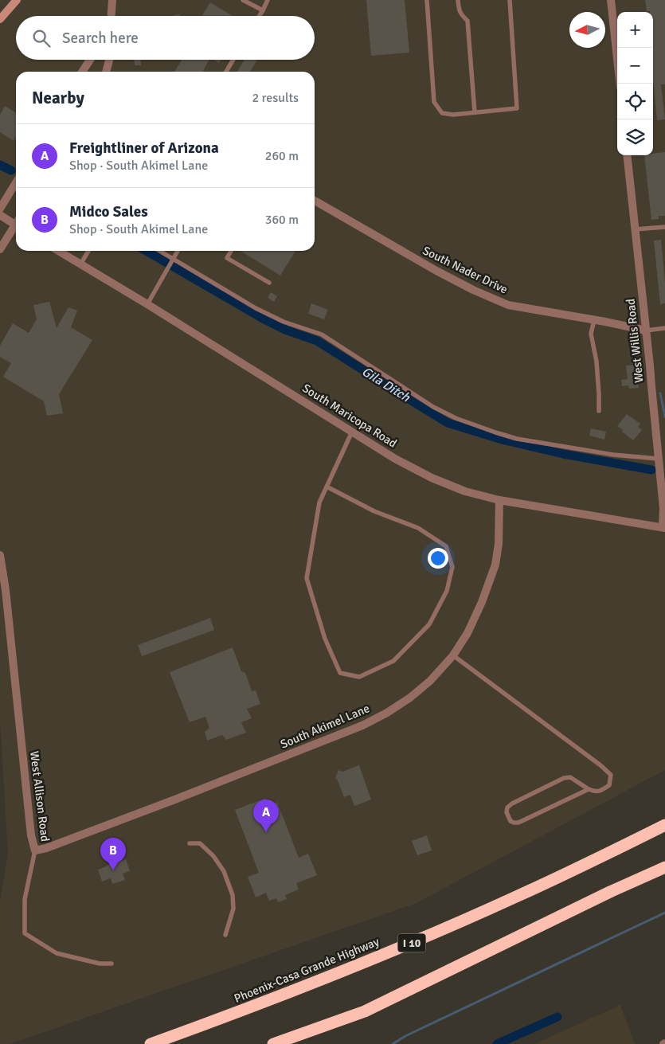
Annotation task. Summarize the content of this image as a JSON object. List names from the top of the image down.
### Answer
{
  "streets": {
    "highway": ["I 10", "Phoenix-Casa Grande Highway"],
    "street": [
      "South Nader Drive",
      "West Willis Road",
      "South Maricopa Road",
      "South Akimel Lane",
      "West Allison Road"
    ]
  },
  "crossings": [
    ["South Nader Drive", "West Willis Road"],
    ["West Willis Road", "South Maricopa Road"],
    ["South Maricopa Road", "South Akimel Lane"],
    ["South Akimel Lane", "West Allison Road"]
  ],
  "water": ["Gila Ditch"],
  "north": "left",
  "page": {
    "map_buttons": ["+", "−"],
    "search": "Search here",
    "heading": ["Nearby", "2 results"],
    "list": [
      {
        "mark": "A",
        "name": "Freightliner of Arizona",
        "note": "Shop · South Akimel Lane",
        "value": "260 m"
      },
      {
        "mark": "B",
        "name": "Midco Sales",
        "note": "Shop · South Akimel Lane",
        "value": "360 m"
      }
    ],
    "pins": ["A", "B"]
  }
}
